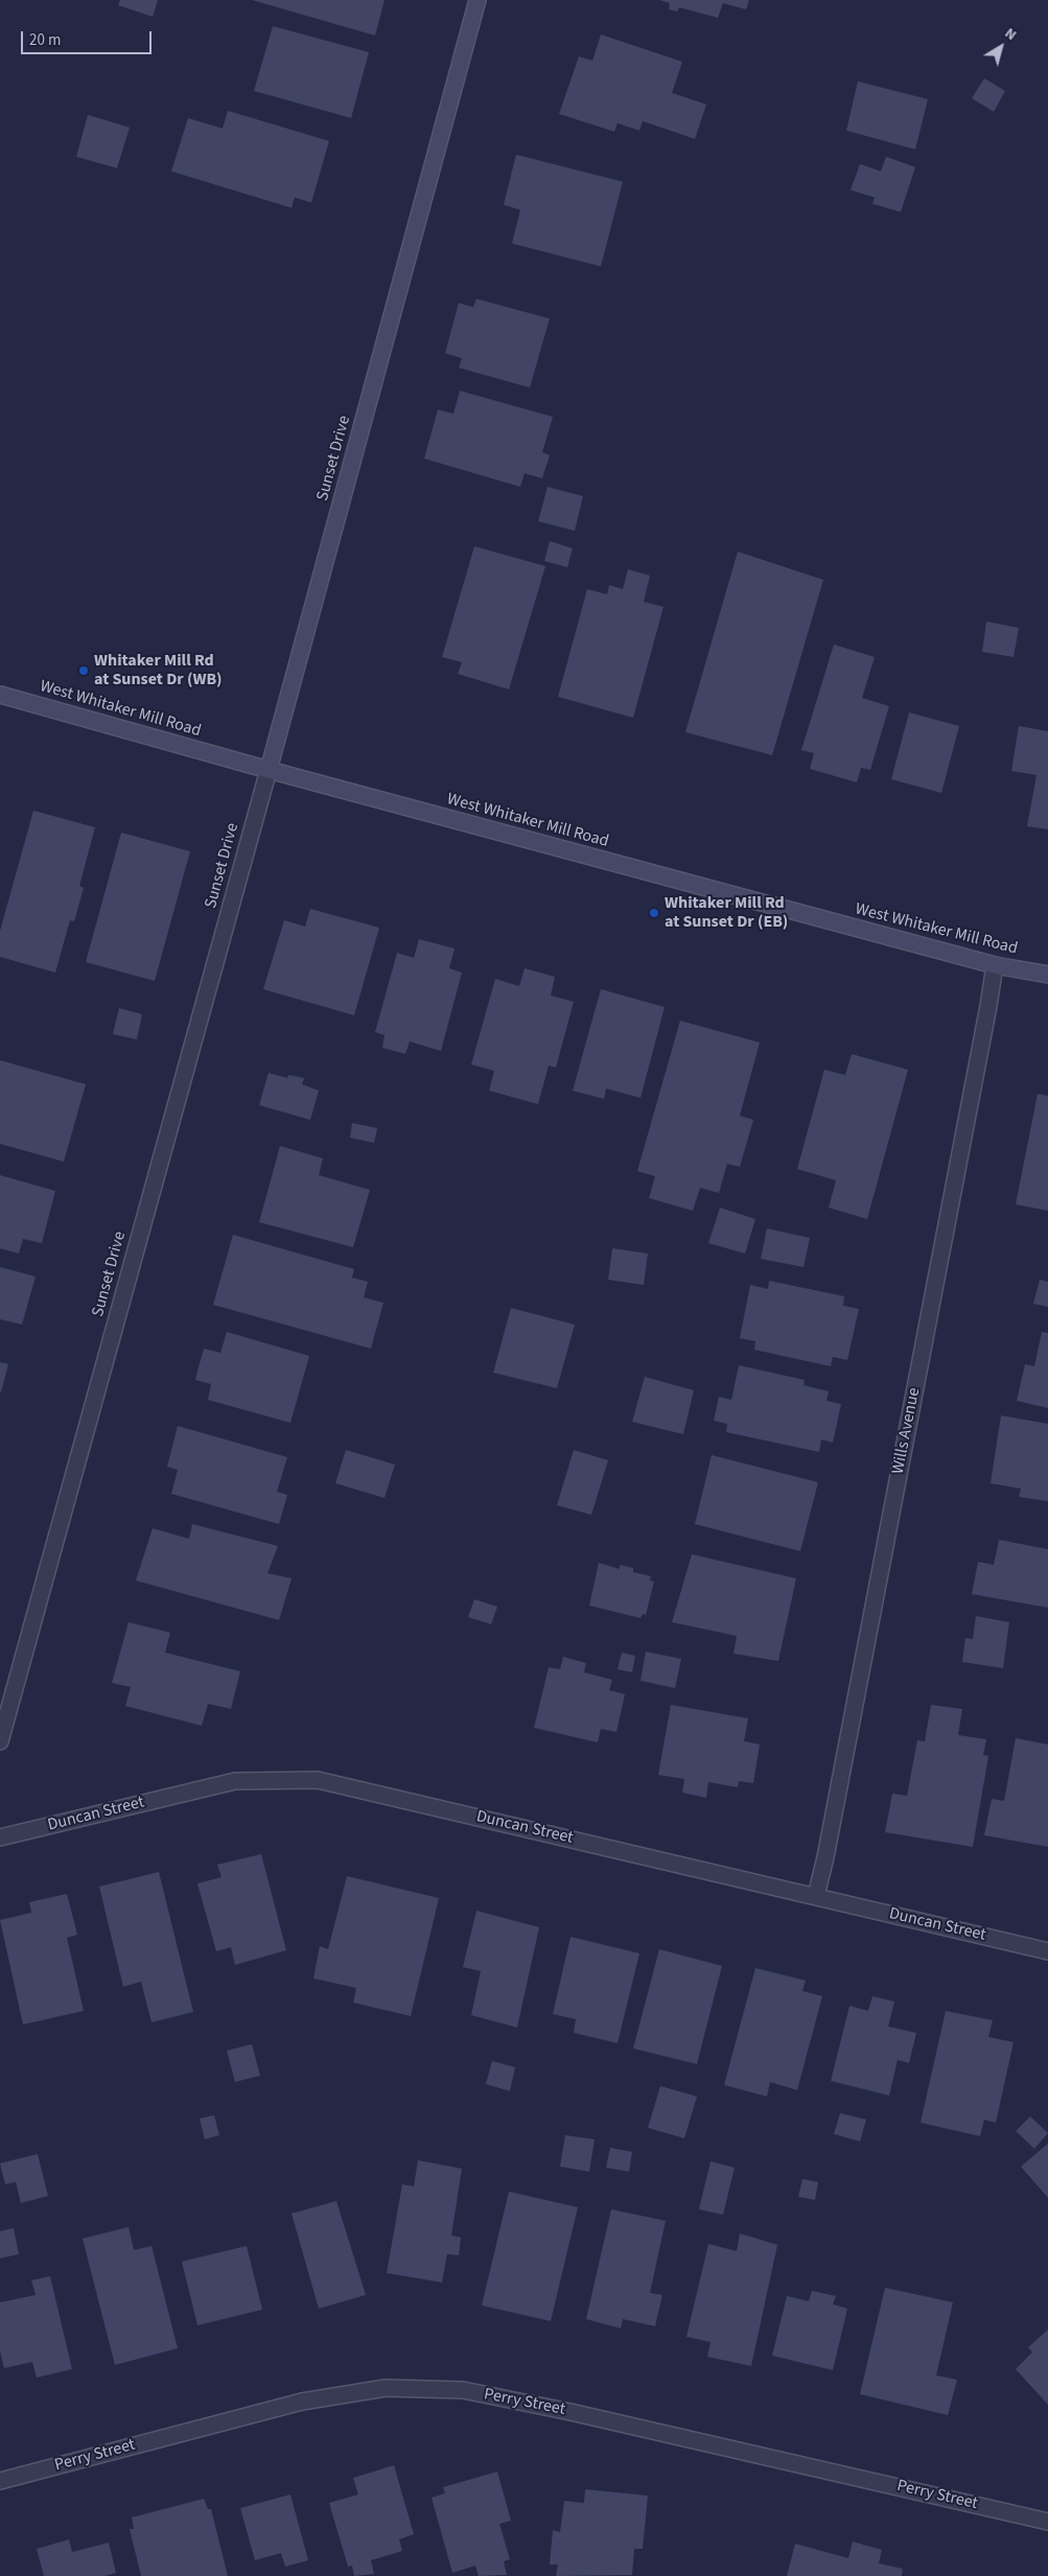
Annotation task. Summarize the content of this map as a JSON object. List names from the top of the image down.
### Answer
{
  "streets": {
    "main road": ["Sunset Drive", "West Whitaker Mill Road"],
    "street": ["Wills Avenue", "Duncan Street", "Perry Street"]
  },
  "crossings": [
    ["Sunset Drive", "West Whitaker Mill Road"],
    ["West Whitaker Mill Road", "Wills Avenue"],
    ["Wills Avenue", "Duncan Street"]
  ],
  "places": ["Whitaker Mill Rd at Sunset Dr (WB)", "Whitaker Mill Rd at Sunset Dr (EB)"],
  "scale_bar": "20 m",
  "north": "top right"
}
